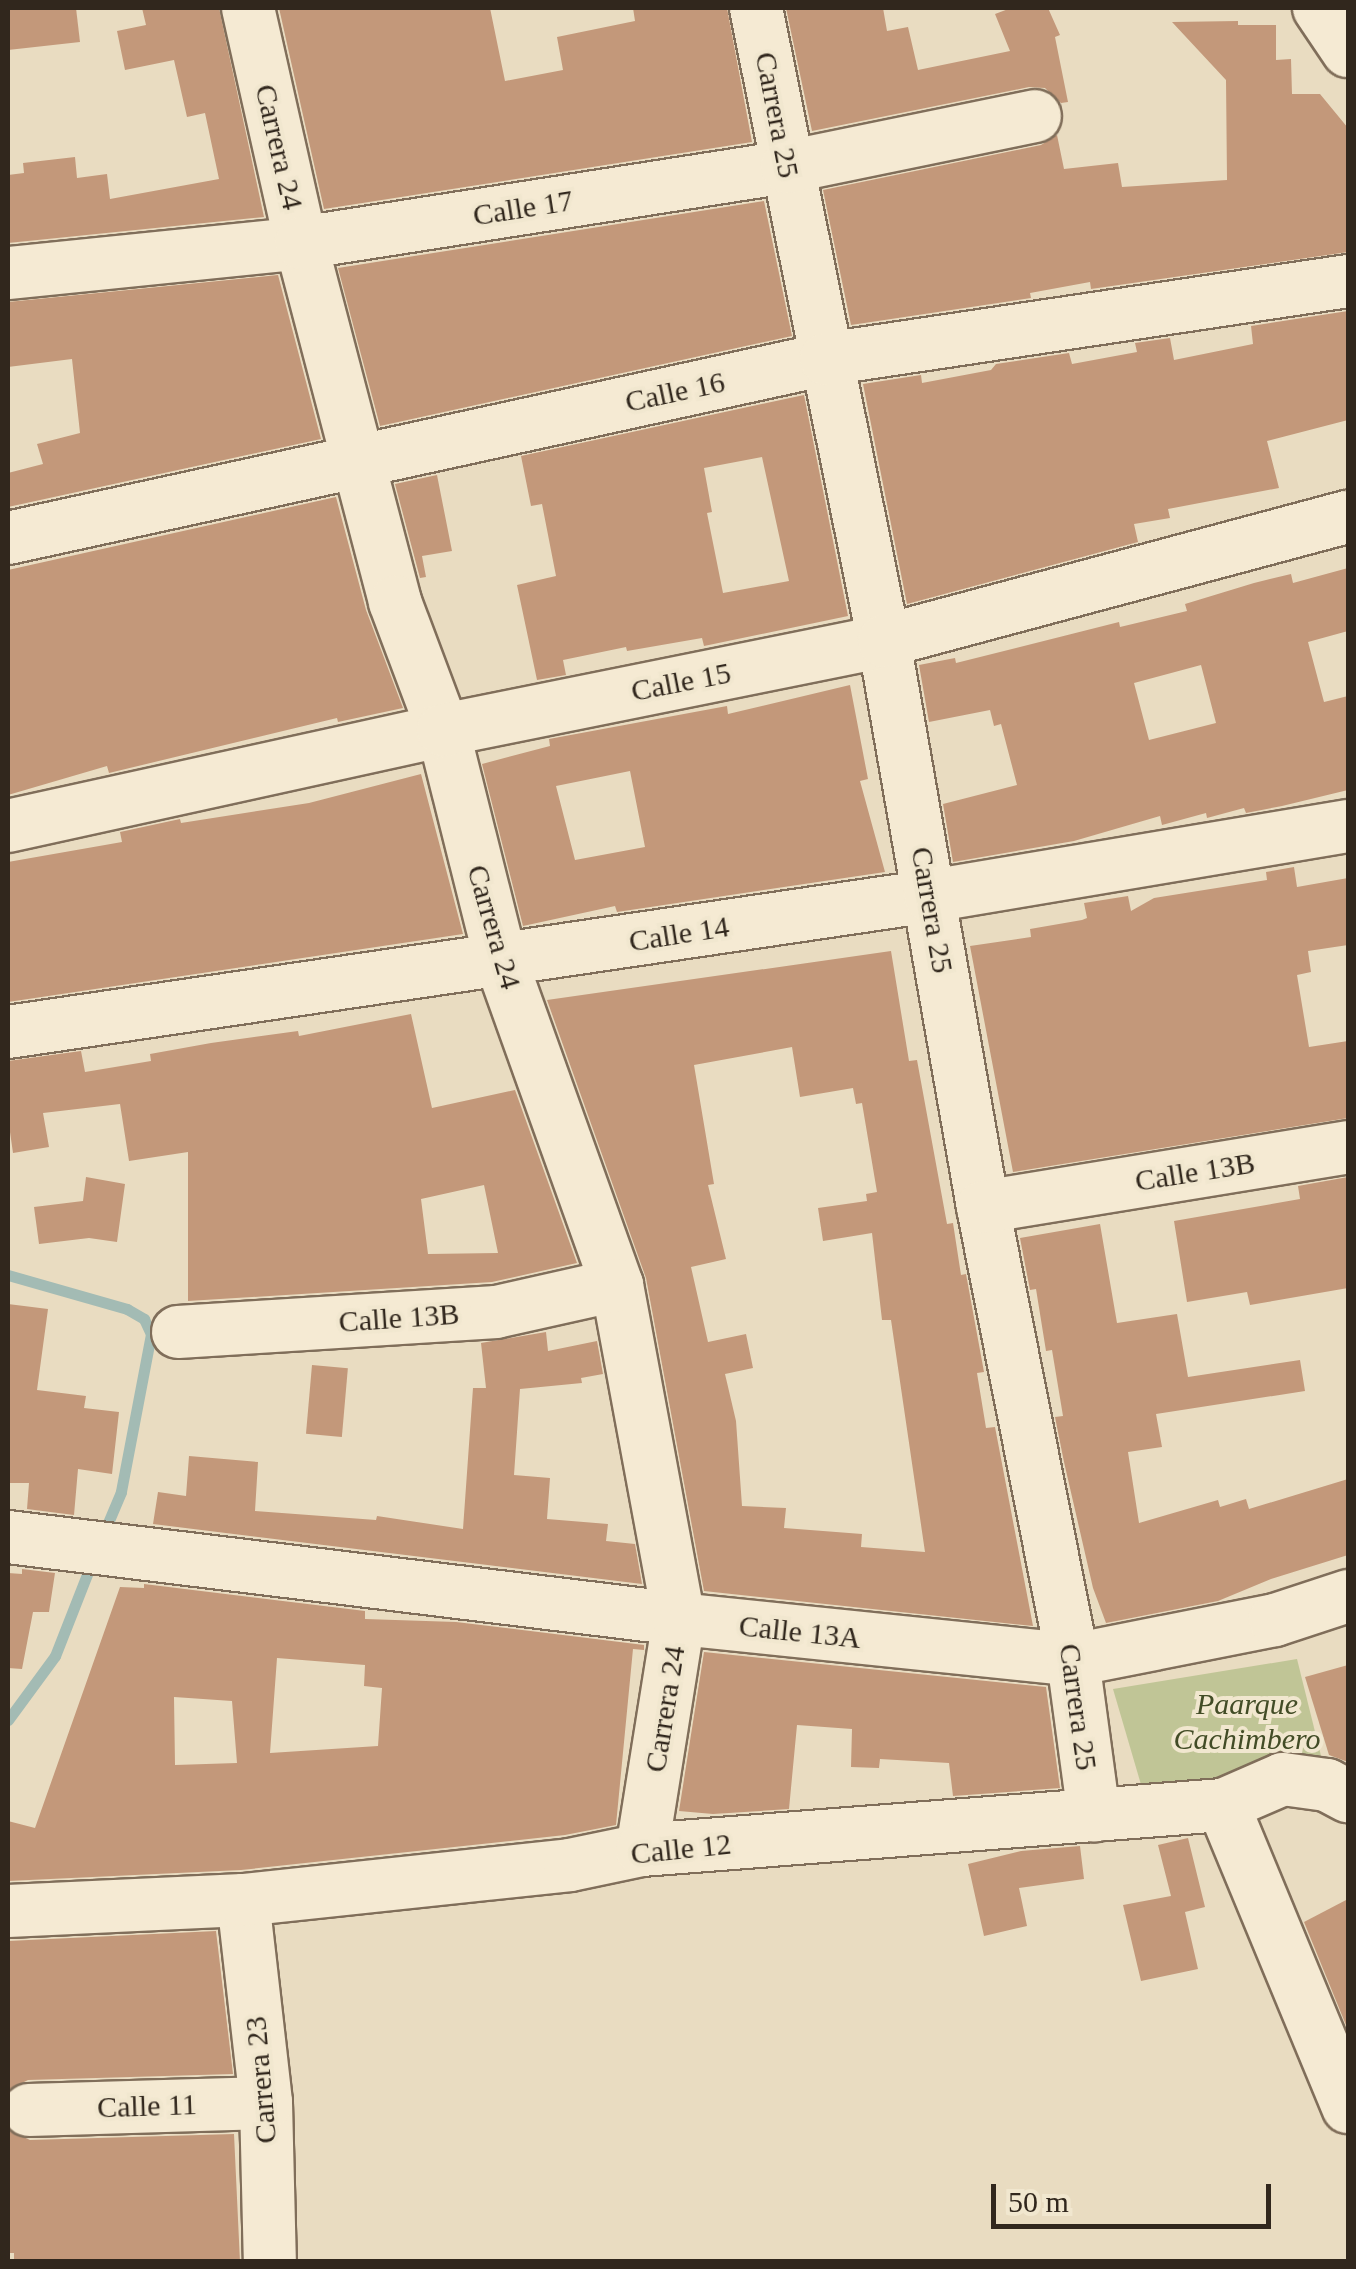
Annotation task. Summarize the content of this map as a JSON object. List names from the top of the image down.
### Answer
{
  "streets": {
    "street": [
      "Carrera 25",
      "Carrera 24",
      "Calle 17",
      "Calle 16",
      "Calle 15",
      "Calle 14",
      "Calle 13B",
      "Calle 13A",
      "Calle 12",
      "Carrera 23",
      "Calle 11"
    ]
  },
  "crossings": [
    ["Carrera 25", "Calle 17"],
    ["Carrera 25", "Calle 16"],
    ["Carrera 25", "Calle 15"],
    ["Carrera 25", "Calle 14"],
    ["Carrera 25", "Calle 13B"],
    ["Carrera 25", "Calle 13A"],
    ["Carrera 25", "Calle 12"],
    ["Carrera 24", "Calle 17"],
    ["Carrera 24", "Calle 16"],
    ["Carrera 24", "Calle 15"],
    ["Carrera 24", "Calle 14"],
    ["Carrera 24", "Calle 13B"],
    ["Carrera 24", "Calle 13A"],
    ["Carrera 24", "Calle 12"],
    ["Calle 12", "Carrera 23"],
    ["Carrera 23", "Calle 11"]
  ],
  "parks": ["Paarque Cachimbero"],
  "scale_bar": "50 m"
}
